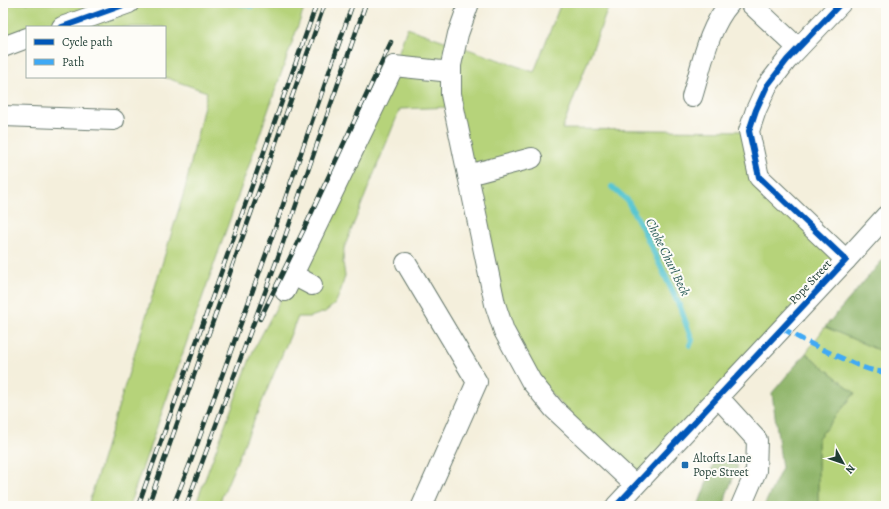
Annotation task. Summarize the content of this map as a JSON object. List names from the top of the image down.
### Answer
{
  "streets": {
    "street": ["Pope Street"]
  },
  "water": ["Choke Churl Beck"],
  "places": {
    "transit": ["Altofts Lane Pope Street"]
  },
  "legend": ["Cycle path", "Path"],
  "north": "bottom right"
}
